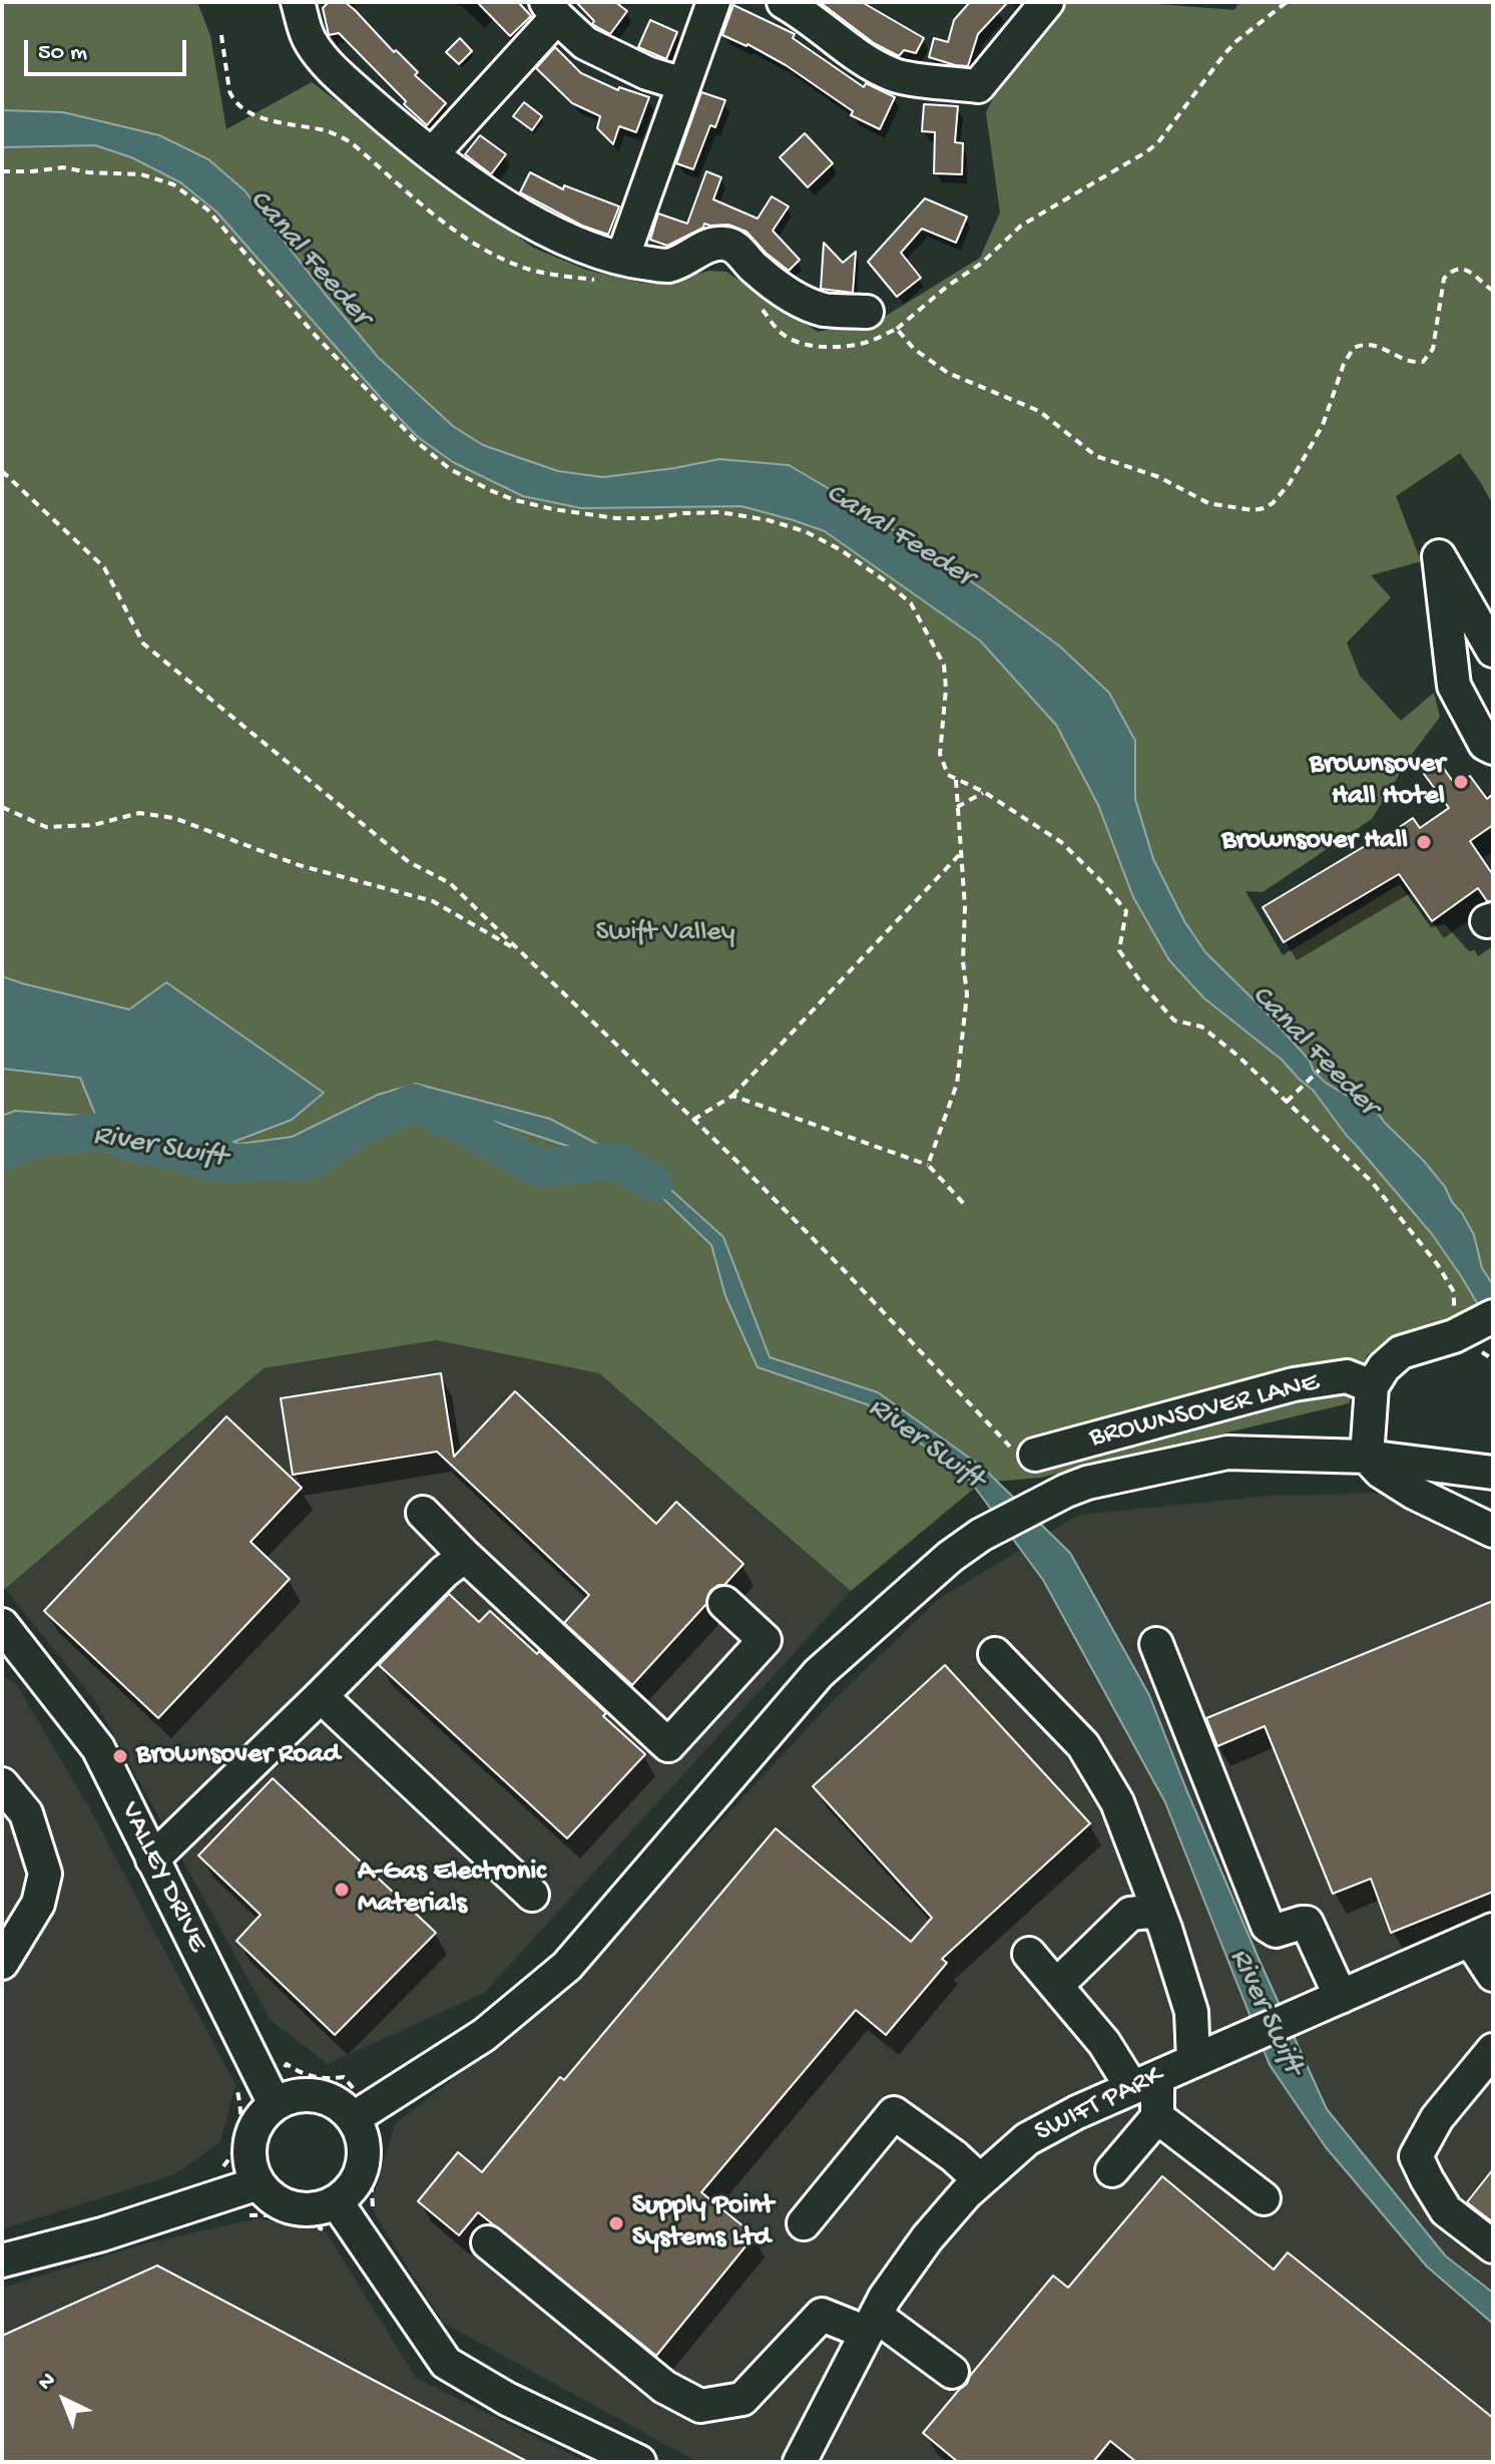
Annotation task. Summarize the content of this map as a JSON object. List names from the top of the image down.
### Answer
{
  "streets": {
    "street": ["BROWNSOVER LANE", "VALLEY DRIVE", "SWIFT PARK"]
  },
  "water": ["Canal Feeder", "River Swift"],
  "parks": ["Swift Valley"],
  "places": [
    "Brownsover Hall Hotel",
    "Brownsover Hall",
    "Brownsover Road",
    "A-Gas Electronic Materials",
    "Supply Point Systems Ltd"
  ],
  "scale_bar": "50 m",
  "north": "top left"
}
